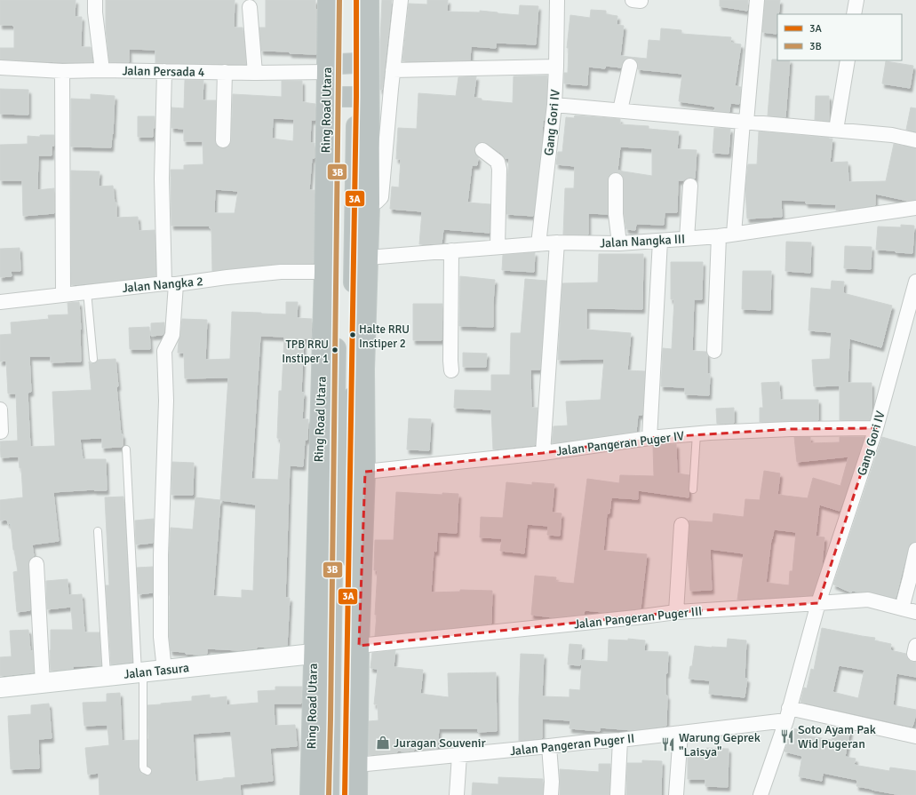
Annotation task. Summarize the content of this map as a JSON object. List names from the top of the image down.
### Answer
{
  "streets": {
    "highway": ["Ring Road Utara"],
    "street": [
      "Jalan Persada 4",
      "Gang Gori IV",
      "Jalan Nangka III",
      "Jalan Nangka 2",
      "Jalan Pangeran Puger IV",
      "Jalan Pangeran Puger III",
      "Jalan Tasura",
      "Jalan Pangeran Puger II"
    ]
  },
  "crossings": [
    ["Jalan Persada 4", "Ring Road Utara"],
    ["Ring Road Utara", "Jalan Nangka 2"],
    ["Ring Road Utara", "Jalan Tasura"],
    ["Gang Gori IV", "Jalan Nangka III"],
    ["Gang Gori IV", "Jalan Pangeran Puger IV"],
    ["Gang Gori IV", "Jalan Pangeran Puger III"],
    ["Gang Gori IV", "Jalan Pangeran Puger II"]
  ],
  "places": {
    "other": ["Halte RRU Instiper 2", "TPB RRU Instiper 1"],
    "restaurant": ["Soto Ayam Pak Wid Pugeran", "Warung Geprek \"Laisya\""],
    "shop": ["Juragan Souvenir"]
  },
  "lines": ["transit line 3A", "transit line 3B"],
  "legend": ["3A", "3B"]
}
